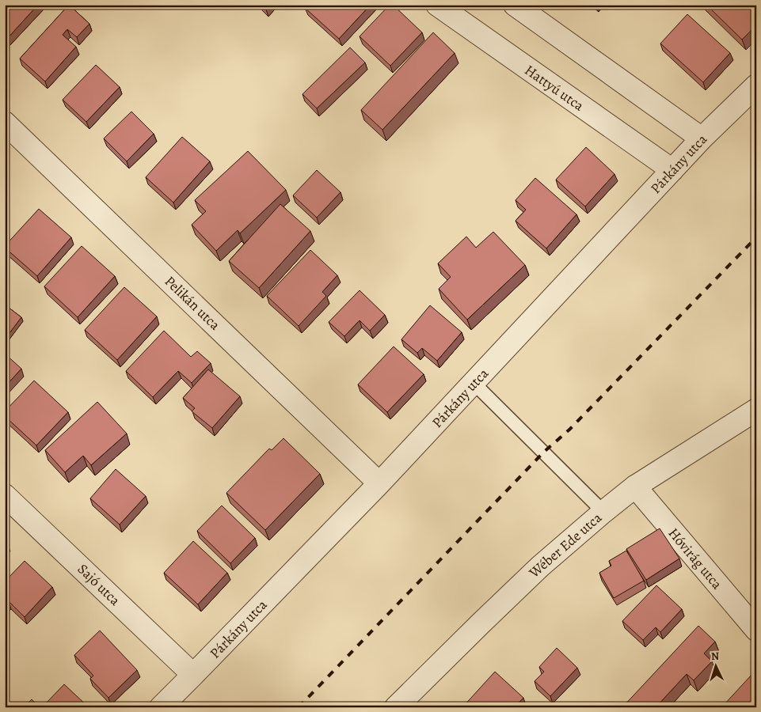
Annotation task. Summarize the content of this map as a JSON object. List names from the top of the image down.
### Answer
{
  "streets": {
    "street": [
      "Hattyú utca",
      "Párkány utca",
      "Pelikán utca",
      "Wéber Ede utca",
      "Hóvirág utca",
      "Sajó utca"
    ]
  },
  "crossings": [
    ["Hattyú utca", "Párkány utca"],
    ["Párkány utca", "Pelikán utca"],
    ["Párkány utca", "Sajó utca"],
    ["Wéber Ede utca", "Hóvirág utca"]
  ],
  "north": "top"
}
